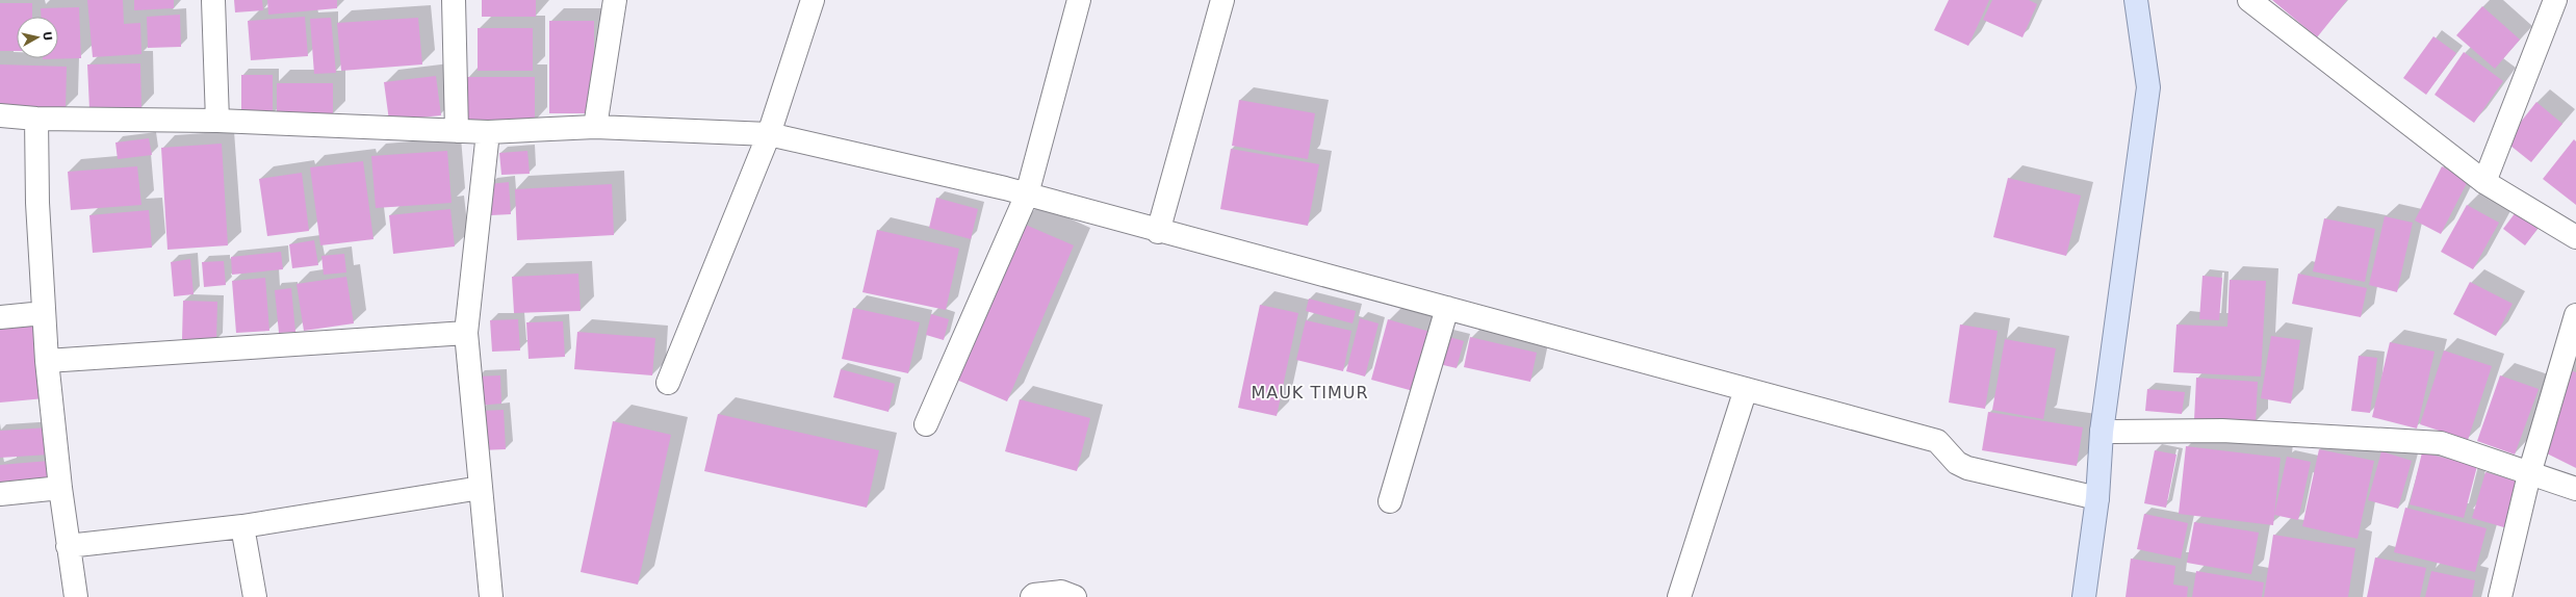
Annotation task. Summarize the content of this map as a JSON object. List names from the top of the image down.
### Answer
{
  "districts": ["MAUK TIMUR"],
  "north": "right"
}
